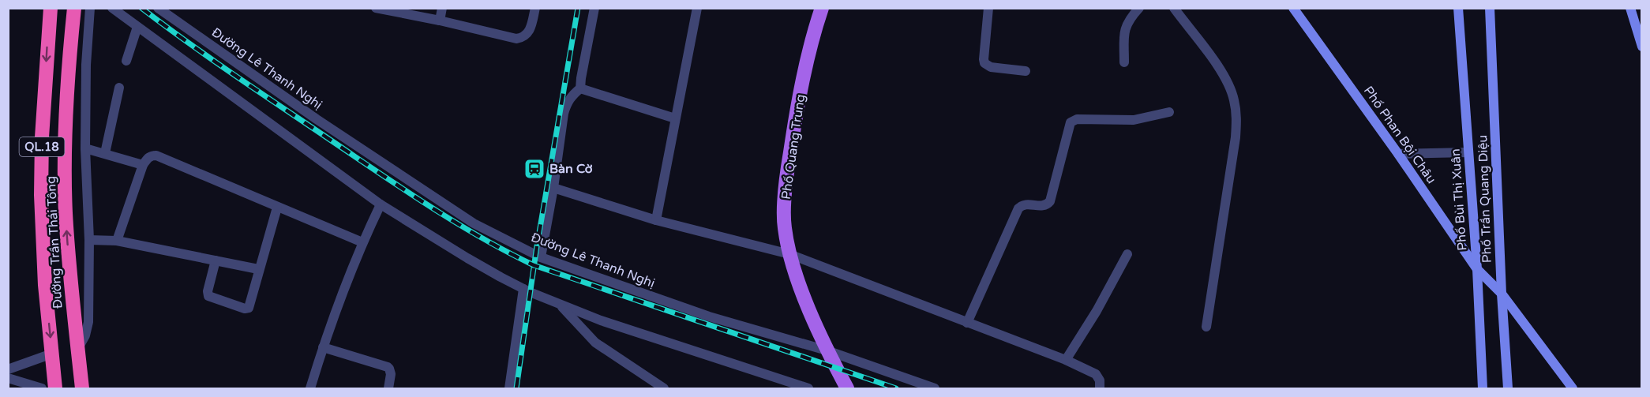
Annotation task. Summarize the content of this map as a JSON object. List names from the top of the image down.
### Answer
{
  "streets": {
    "highway": ["QL.18", "Đường Trần Thái Tông"],
    "main road": [
      "Phố Phan Bội Châu",
      "Phố Quang Trung",
      "Phố Trần Quang Diệu",
      "Phố Bùi Thị Xuân"
    ],
    "street": ["Đường Lê Thanh Nghị"]
  },
  "crossings": [
    ["Đường Lê Thanh Nghị", "Phố Quang Trung"],
    ["Phố Phan Bội Châu", "Phố Trần Quang Diệu"],
    ["Phố Phan Bội Châu", "Phố Bùi Thị Xuân"]
  ],
  "places": {
    "station": ["Bàn Cờ"]
  }
}
